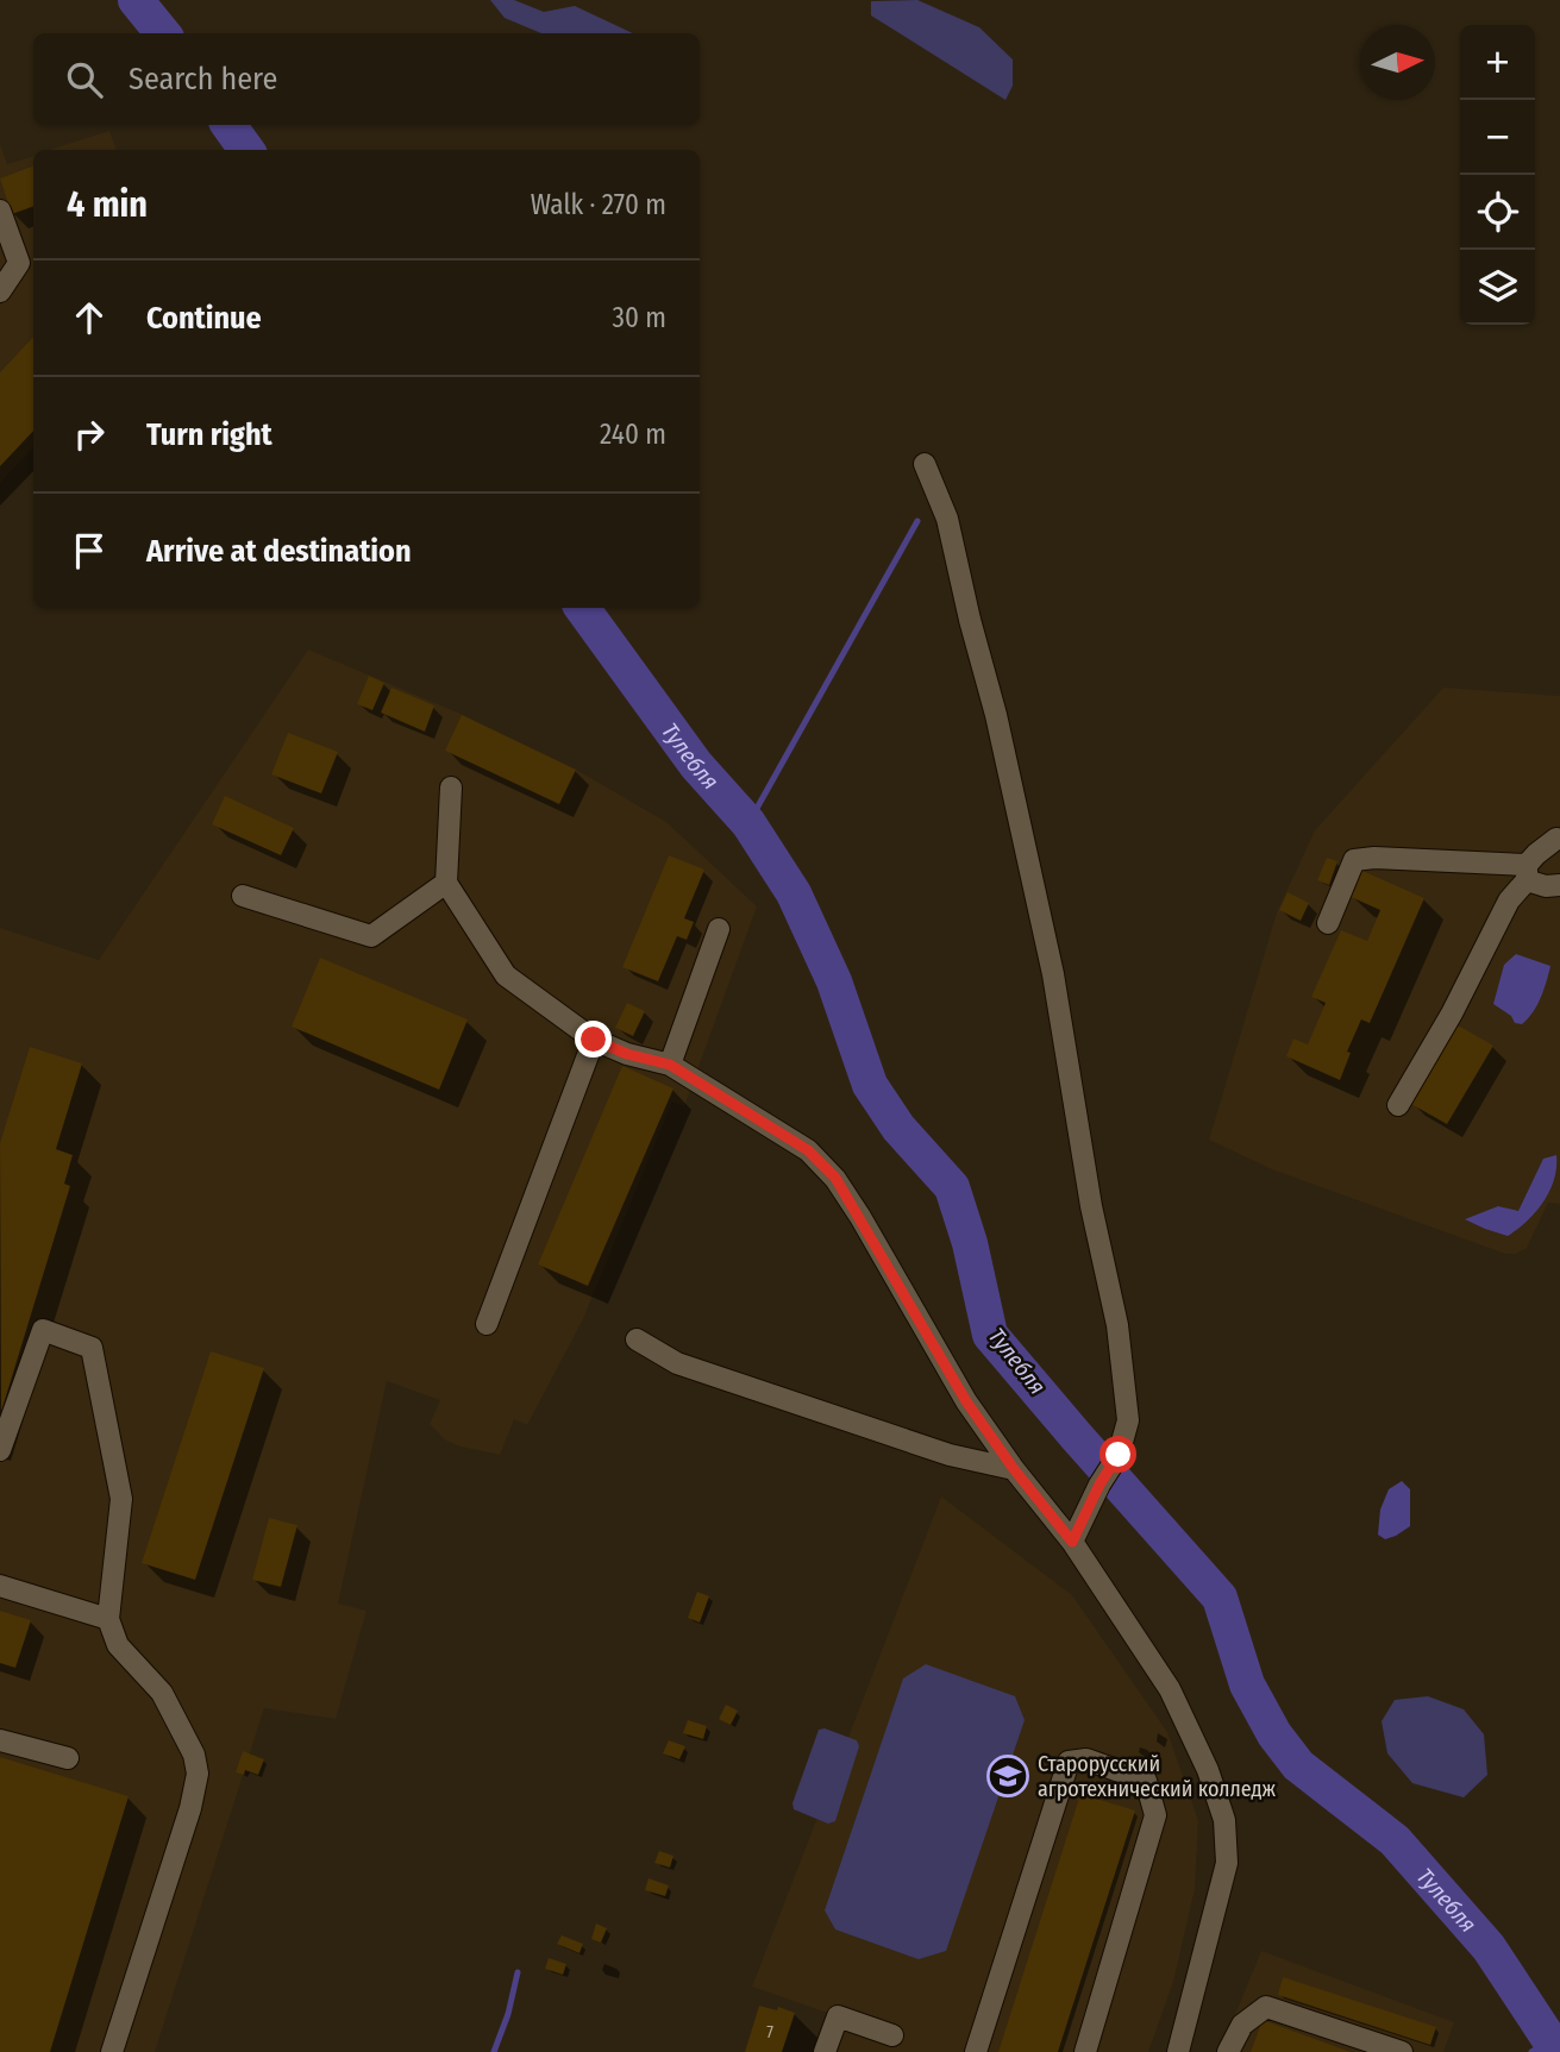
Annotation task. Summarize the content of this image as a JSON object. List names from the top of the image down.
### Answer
{
  "water": ["Тулебля"],
  "places": {
    "school or university": ["Старорусский агротехнический колледж"]
  },
  "house_numbers": ["7"],
  "north": "right",
  "page": {
    "map_buttons": ["+", "−"],
    "search": "Search here",
    "heading": ["4 min", "Walk · 270 m"],
    "list": [
      ["Continue", "30 m"],
      ["Turn right", "240 m"],
      "Arrive at destination"
    ]
  }
}
